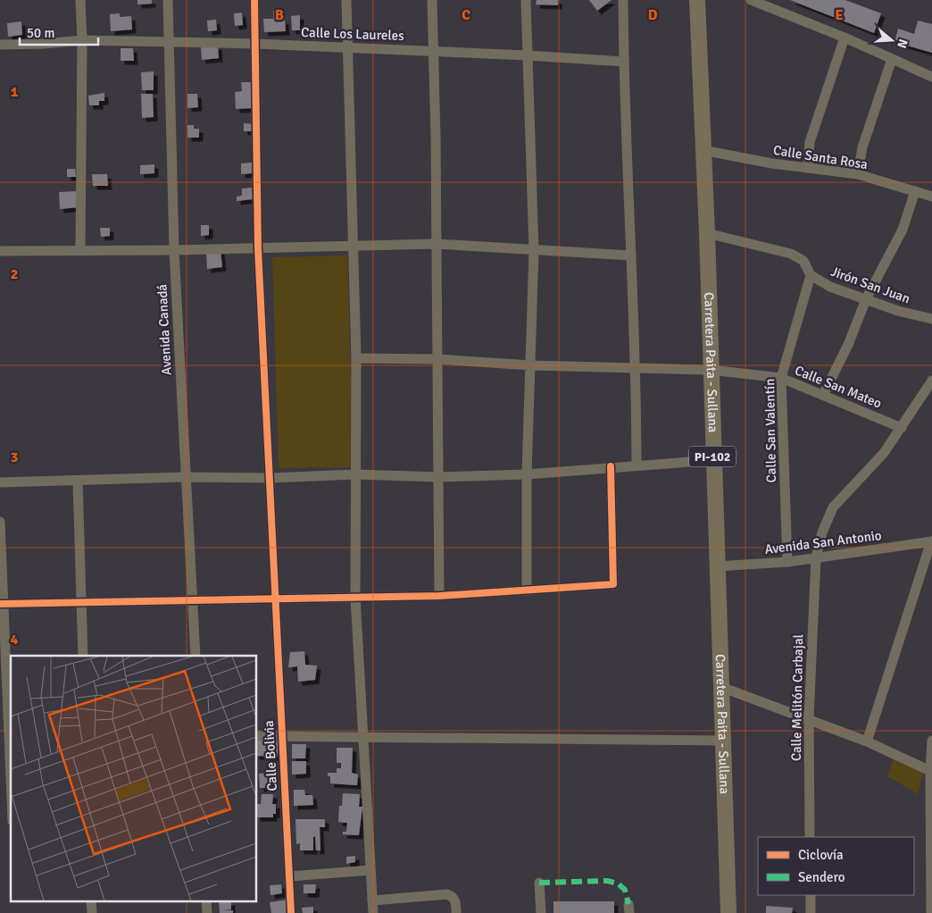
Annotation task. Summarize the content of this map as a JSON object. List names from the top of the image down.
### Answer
{
  "streets": {
    "main road": ["Carretera Paita - Sullana", "PI-102"],
    "street": [
      "Calle Los Laureles",
      "Calle Santa Rosa",
      "Jirón San Juan",
      "Avenida Canadá",
      "Calle San Mateo",
      "Calle San Valentín",
      "Avenida San Antonio",
      "Calle Melitón Carbajal",
      "Calle Bolivia"
    ]
  },
  "crossings": [
    ["Calle Los Laureles", "Avenida Canadá"],
    ["Calle Los Laureles", "Calle Bolivia"],
    ["Calle Santa Rosa", "Carretera Paita - Sullana"],
    ["Jirón San Juan", "Carretera Paita - Sullana"],
    ["Jirón San Juan", "Calle San Valentín"],
    ["Carretera Paita - Sullana", "Calle San Mateo"],
    ["Carretera Paita - Sullana", "Avenida San Antonio"],
    ["Calle San Mateo", "Calle San Valentín"],
    ["Calle San Mateo", "Calle Melitón Carbajal"],
    ["Calle San Valentín", "Avenida San Antonio"],
    ["Avenida San Antonio", "Calle Melitón Carbajal"]
  ],
  "legend": ["Ciclovía", "Sendero"],
  "scale_bar": "50 m",
  "north": "right",
  "grid": {
    "columns": [
      "B",
      "C",
      "D",
      "E"
    ],
    "rows": [
      "1",
      "2",
      "3",
      "4"
    ]
  }
}
